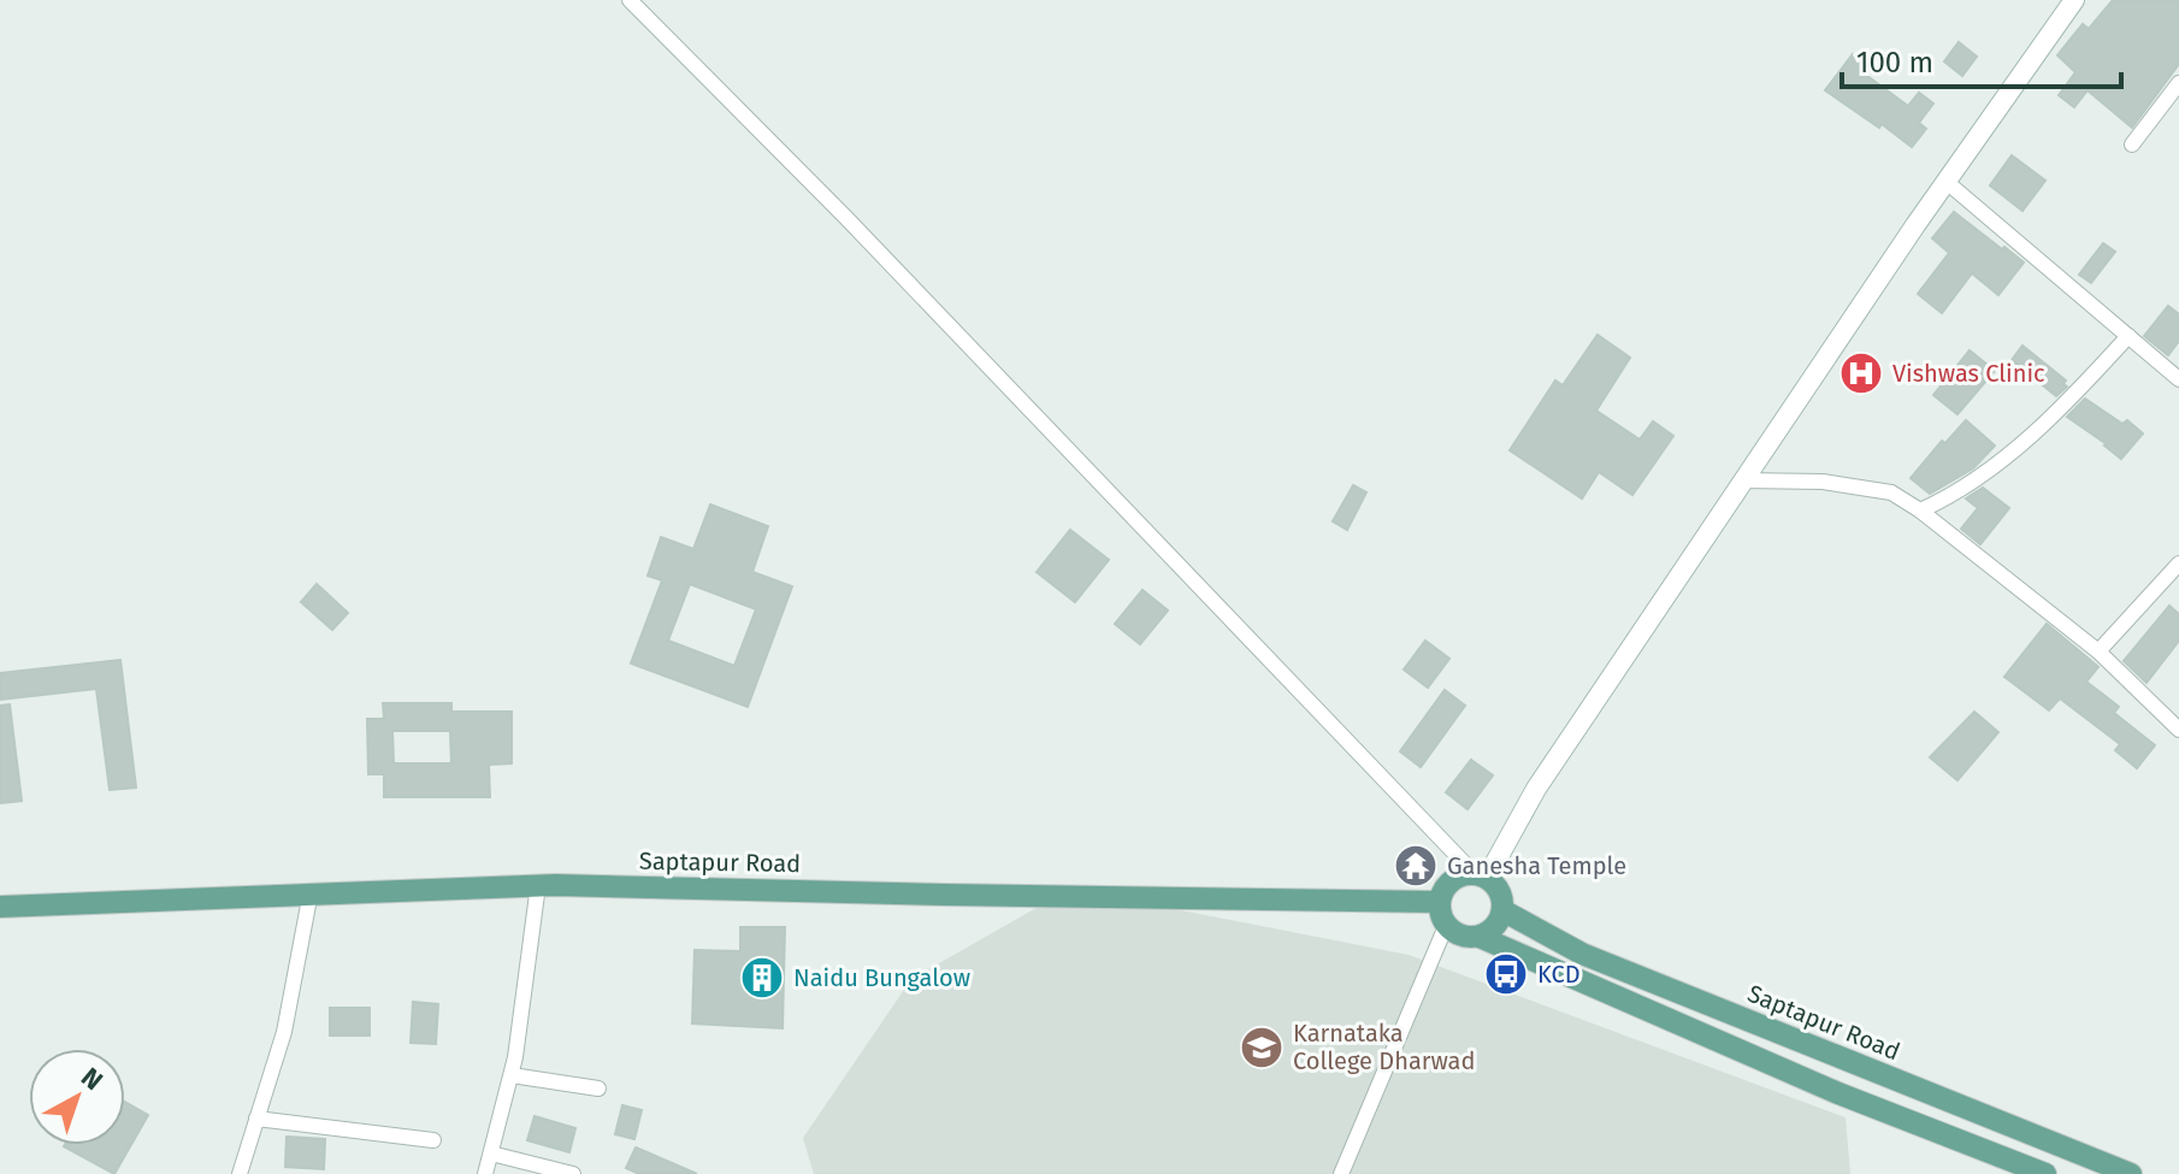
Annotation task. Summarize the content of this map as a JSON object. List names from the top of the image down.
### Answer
{
  "streets": {
    "main road": ["Saptapur Road"]
  },
  "places": {
    "hospital": ["Vishwas Clinic"],
    "temple": ["Ganesha Temple"],
    "bus stop": ["KCD"],
    "building": ["Naidu Bungalow"],
    "school or university": ["Karnataka College Dharwad"]
  },
  "scale_bar": "100 m",
  "north": "top right"
}
